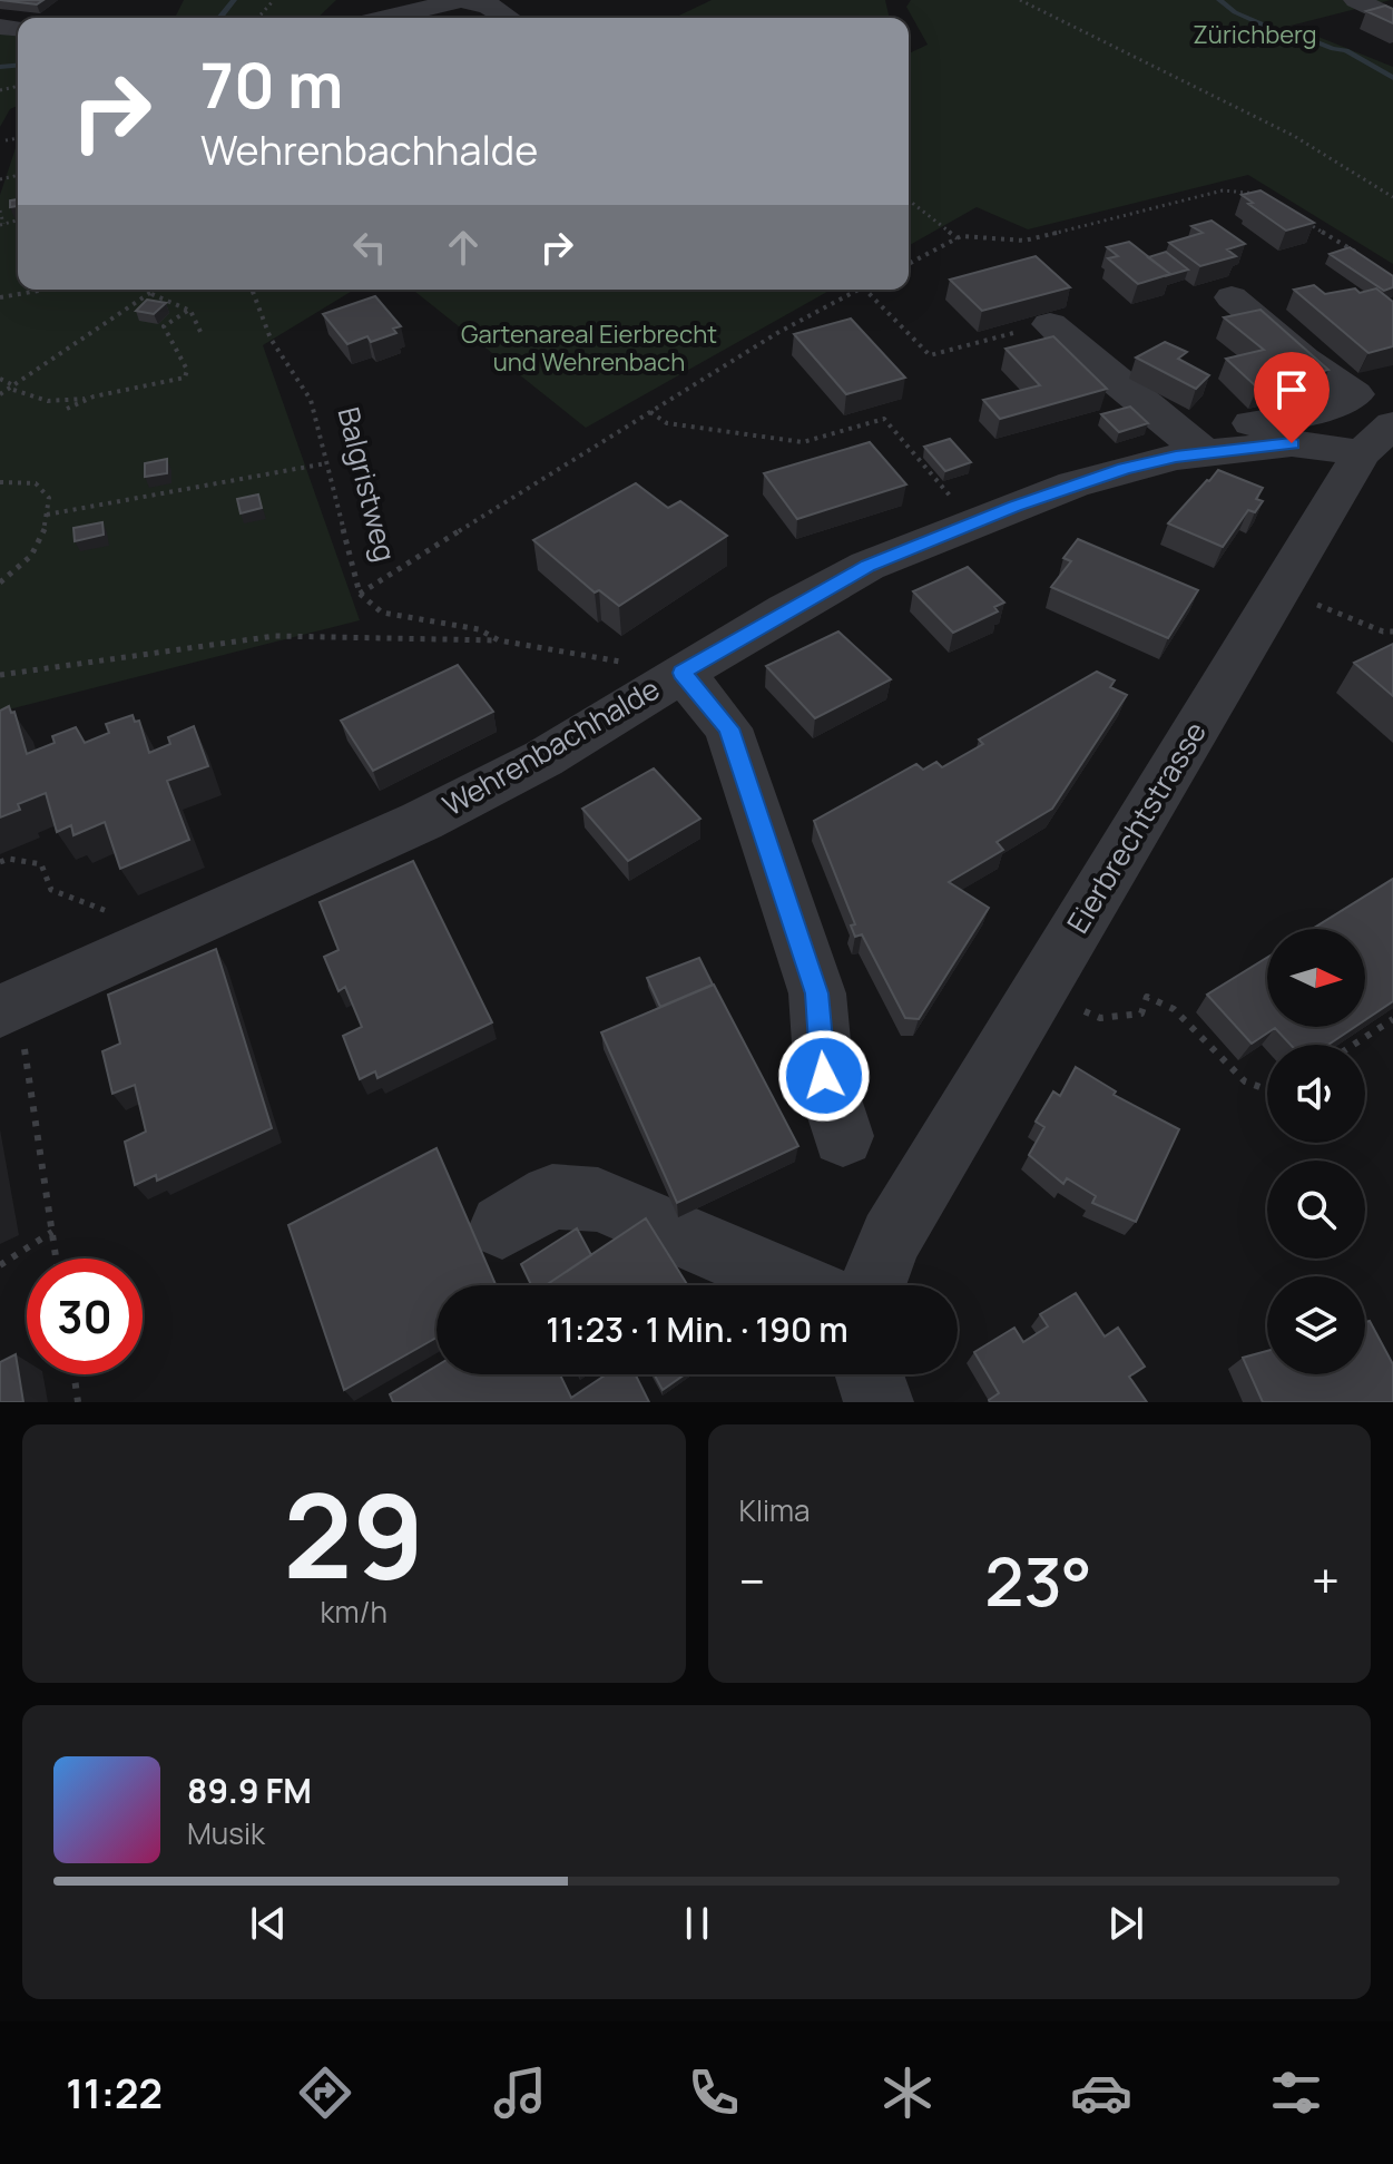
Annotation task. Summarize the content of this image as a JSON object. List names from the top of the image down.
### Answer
{
  "streets": {
    "street": ["Wehrenbachhalde", "Eierbrechtstrasse"],
    "path": ["Balgristweg"]
  },
  "crossings": [
    ["Balgristweg", "Wehrenbachhalde"],
    ["Wehrenbachhalde", "Eierbrechtstrasse"]
  ],
  "parks": ["Zürichberg", "Gartenareal Eierbrecht und Wehrenbach"],
  "north": "right",
  "page": {
    "turn": ["70 m", "Wehrenbachhalde"],
    "limit": "30",
    "trip": "11:23 · 1 Min. · 190 m",
    "tile": [
      ["29", "km/h"],
      "Klima"
    ],
    "heat": ["−", "23°", "+"],
    "song": ["89.9 FM", "Musik"],
    "tabs": "11:22"
  }
}
